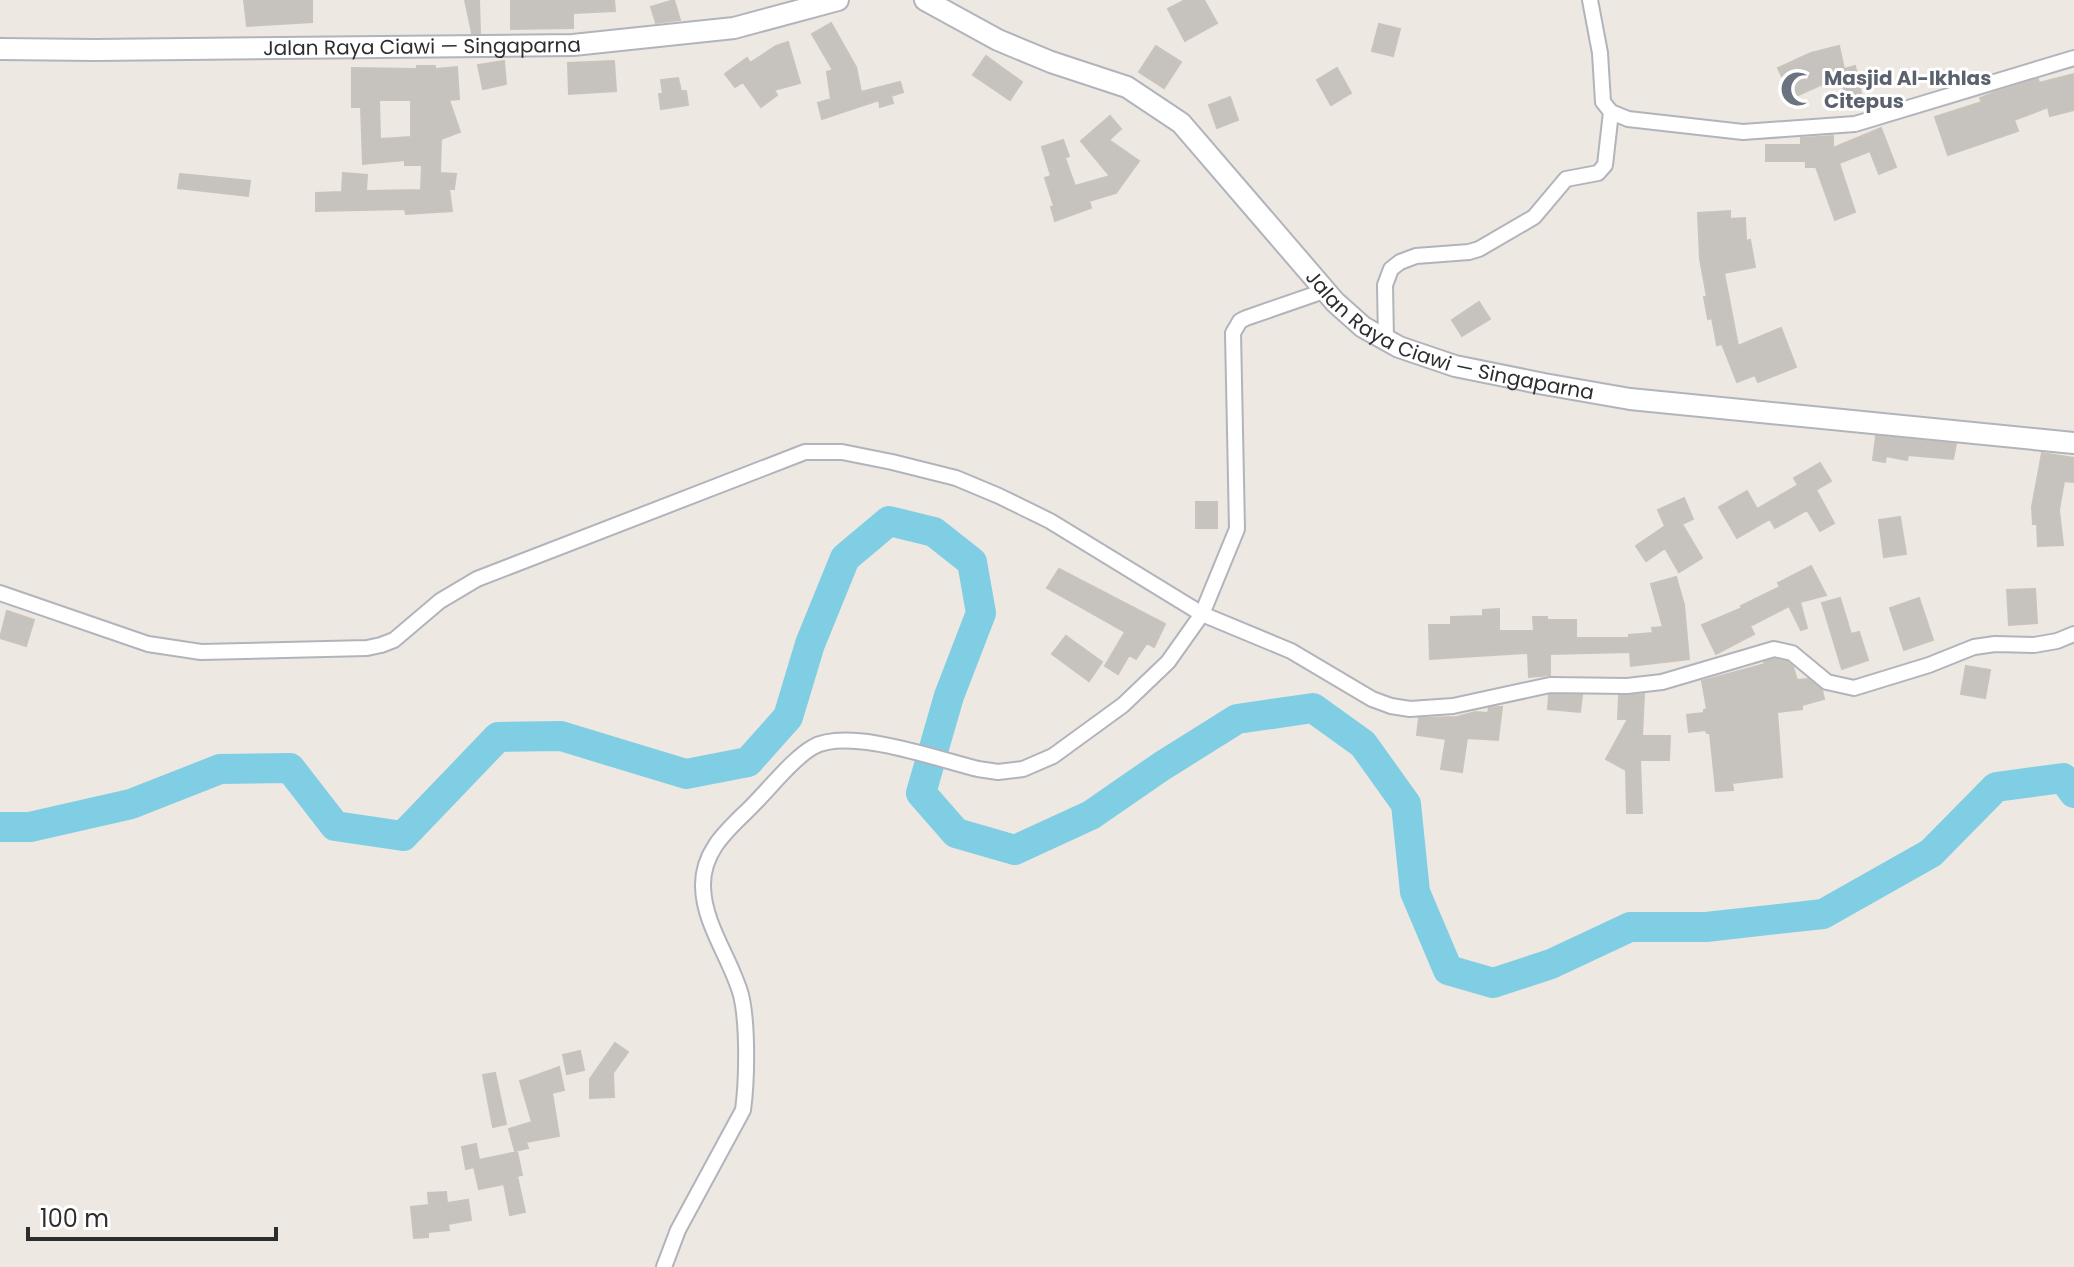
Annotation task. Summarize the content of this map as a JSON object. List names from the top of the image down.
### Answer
{
  "streets": {
    "main road": ["Jalan Raya Ciawi — Singaparna"]
  },
  "places": {
    "mosque": ["Masjid Al-Ikhlas Citepus"]
  },
  "scale_bar": "100 m"
}
